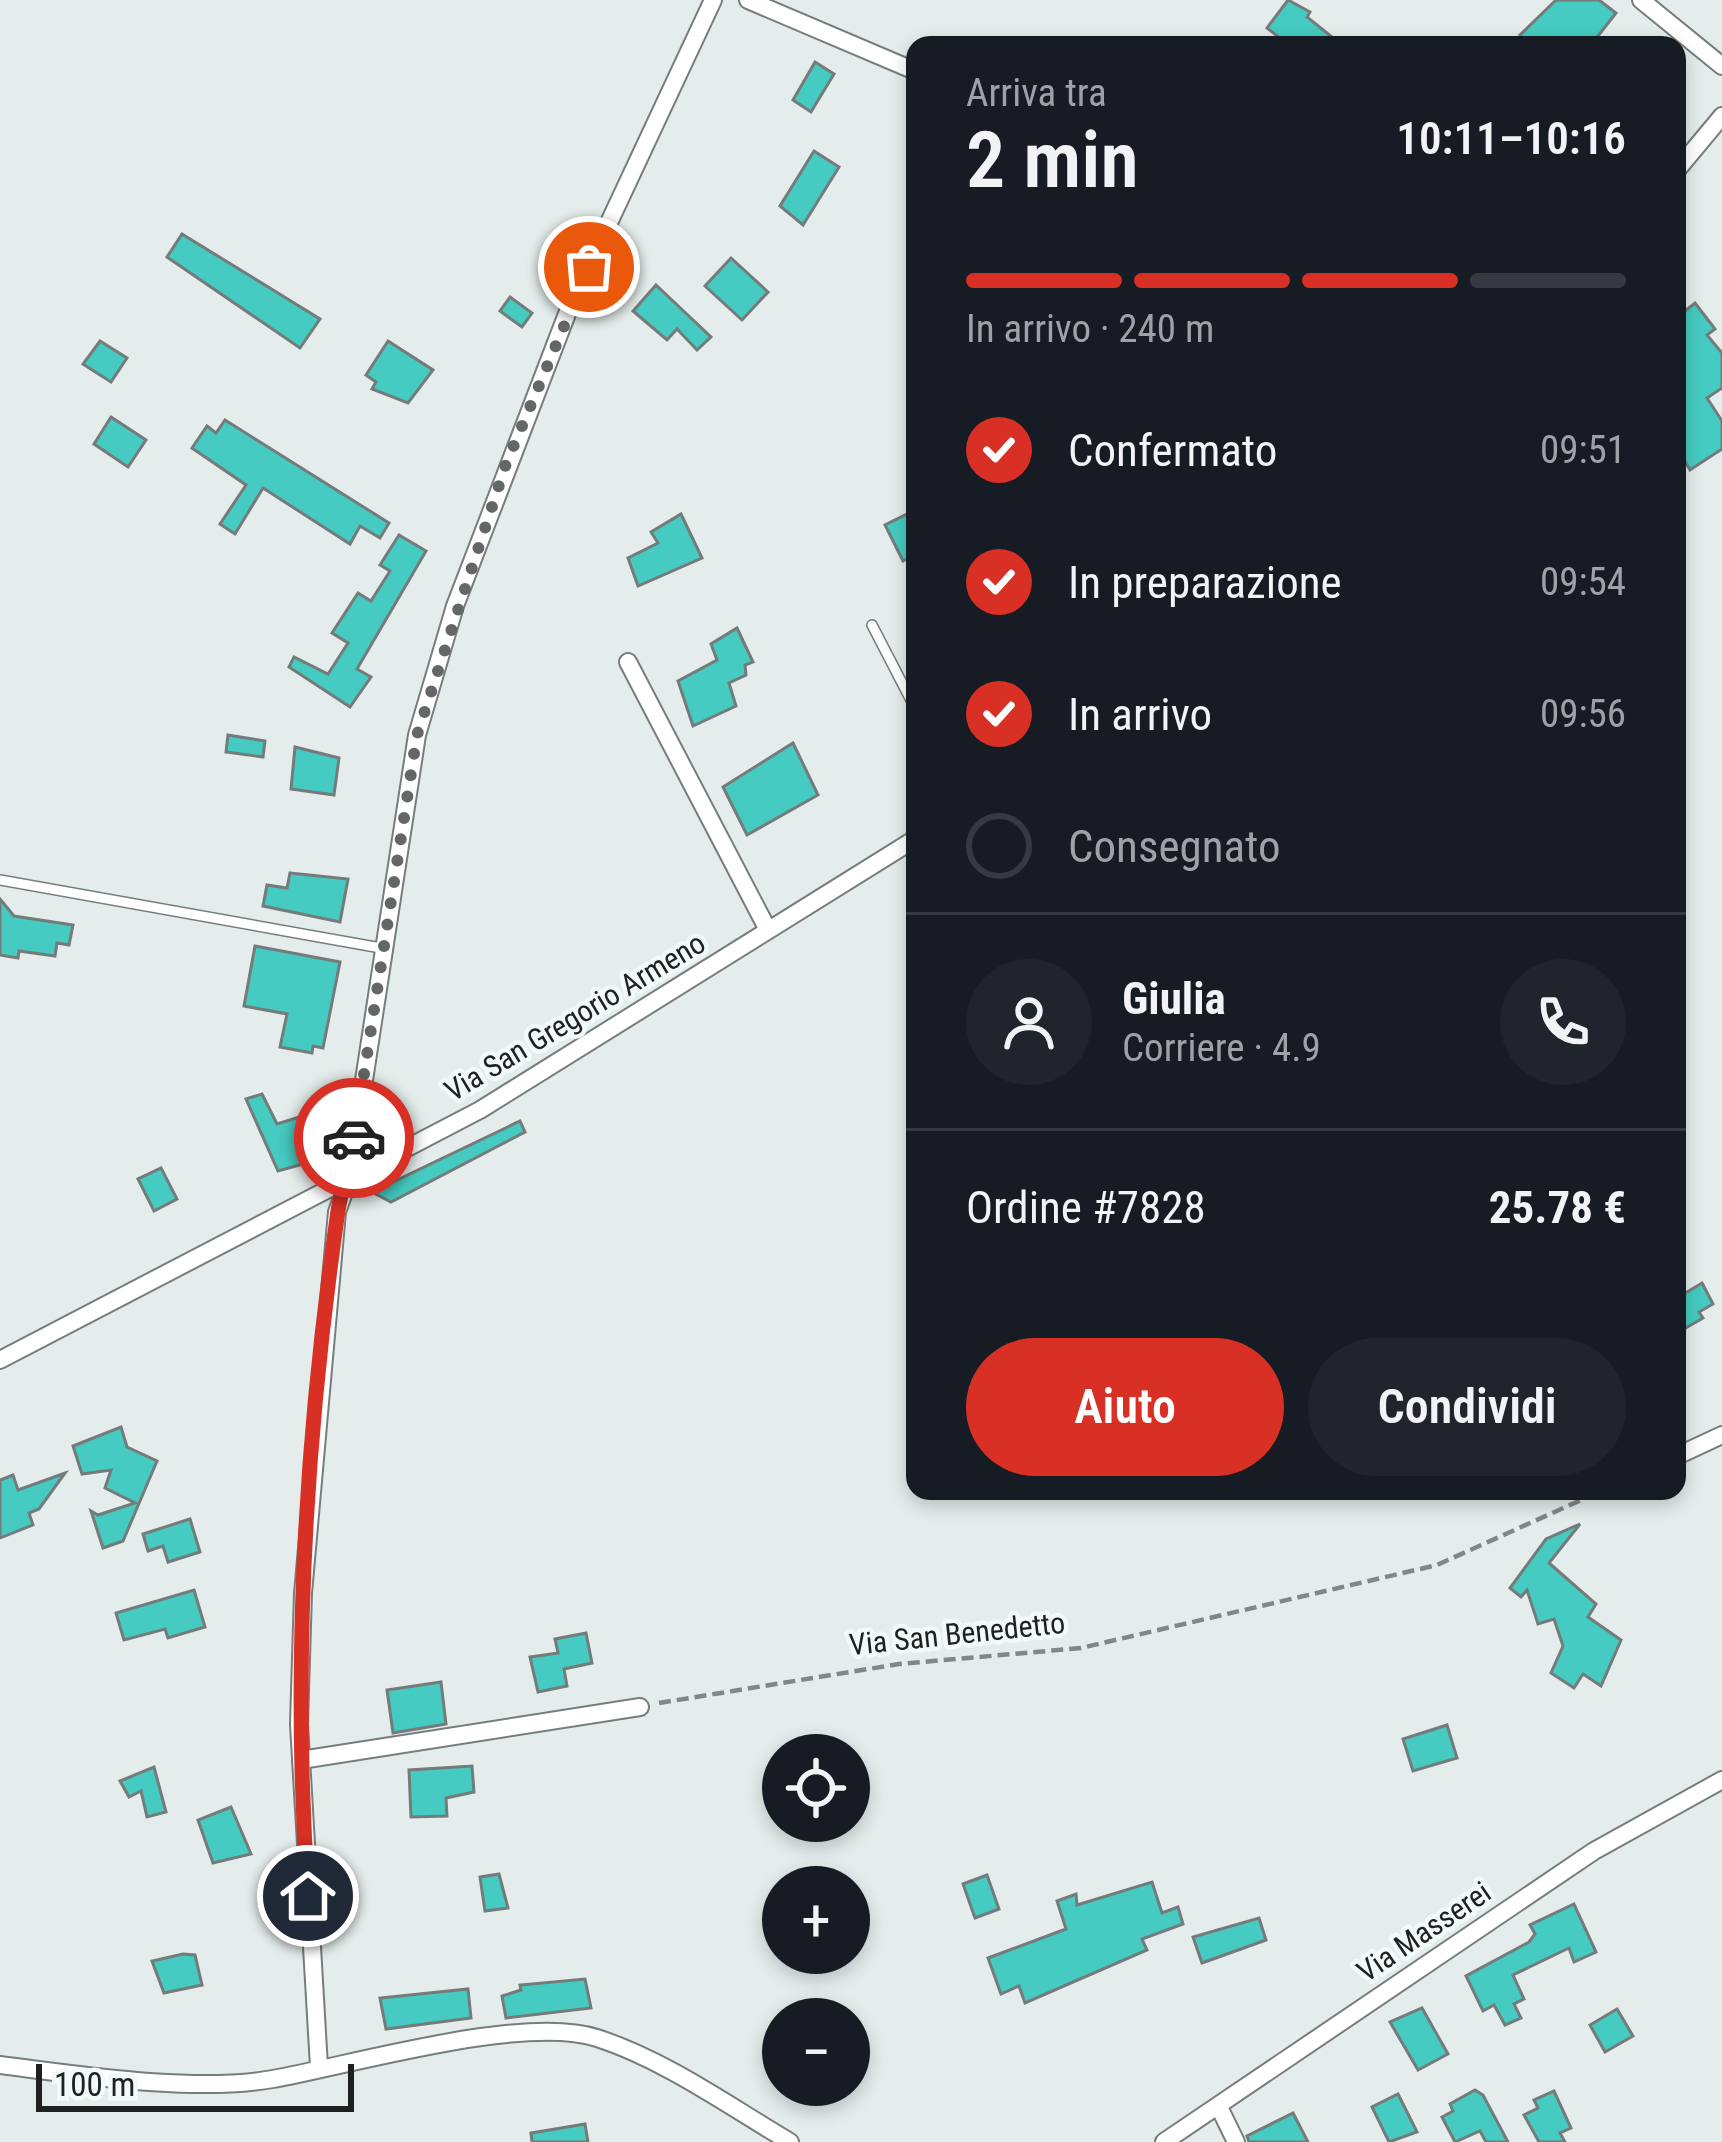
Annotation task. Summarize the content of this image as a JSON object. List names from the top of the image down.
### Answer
{
  "streets": {
    "street": ["Via San Gregorio Armeno", "Via Masserei"],
    "path": ["Via San Benedetto"]
  },
  "scale_bar": "100 m",
  "page": {
    "heading": ["2 min", "Arriva tra", "10:11–10:16"],
    "panel": [
      "Giulia",
      "Corriere · 4.9",
      "Ordine #7828",
      "25.78 €"
    ],
    "bar": "In arrivo · 240 m",
    "list": [
      ["Confermato", "09:51"],
      ["In preparazione", "09:54"],
      ["In arrivo", "09:56"],
      "Consegnato"
    ],
    "buttons": ["Aiuto", "Condividi"],
    "map_buttons": ["+", "−"],
    "scale": "100 m"
  }
}
